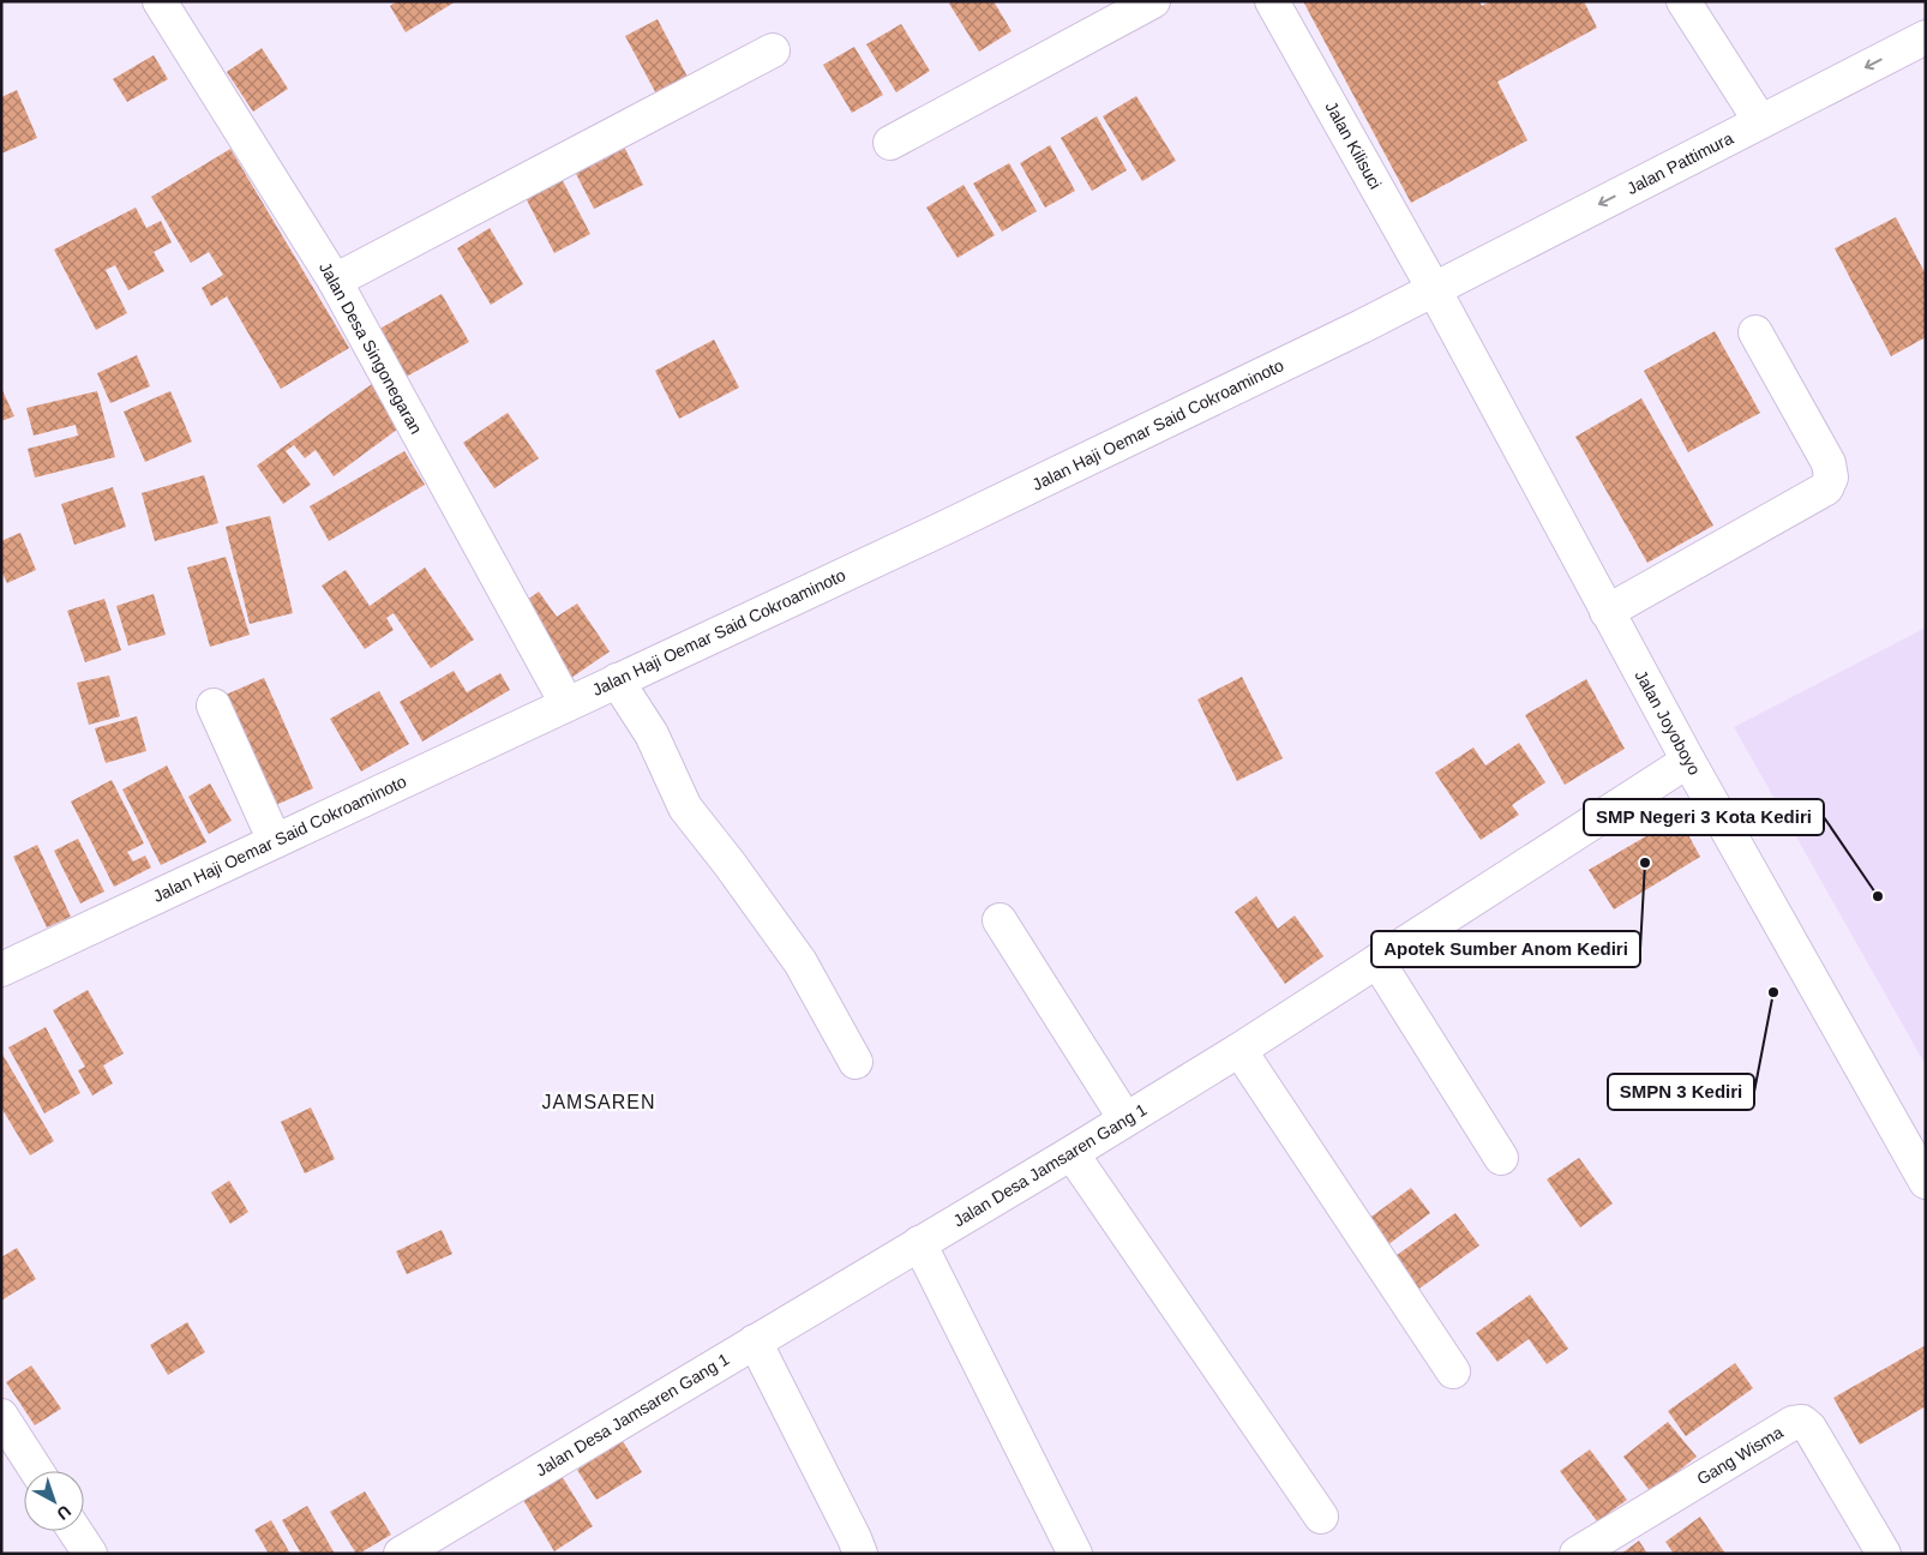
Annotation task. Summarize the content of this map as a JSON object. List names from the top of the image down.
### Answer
{
  "streets": {
    "street": [
      "Jalan Kilisuci",
      "Jalan Pattimura",
      "Jalan Desa Singonegaran",
      "Jalan Haji Oemar Said Cokroaminoto",
      "Jalan Joyoboyo",
      "Jalan Desa Jamsaren Gang 1",
      "Gang Wisma"
    ]
  },
  "crossings": [
    ["Jalan Kilisuci", "Jalan Pattimura"],
    ["Jalan Kilisuci", "Jalan Haji Oemar Said Cokroaminoto"],
    ["Jalan Kilisuci", "Jalan Joyoboyo"],
    ["Jalan Pattimura", "Jalan Haji Oemar Said Cokroaminoto"],
    ["Jalan Pattimura", "Jalan Joyoboyo"],
    ["Jalan Desa Singonegaran", "Jalan Haji Oemar Said Cokroaminoto"],
    ["Jalan Haji Oemar Said Cokroaminoto", "Jalan Joyoboyo"],
    ["Jalan Joyoboyo", "Jalan Desa Jamsaren Gang 1"]
  ],
  "one_way": ["Jalan Pattimura"],
  "districts": ["JAMSAREN"],
  "places": ["Apotek Sumber Anom Kediri", "SMP Negeri 3 Kota Kediri", "SMPN 3 Kediri"],
  "north": "bottom right"
}
